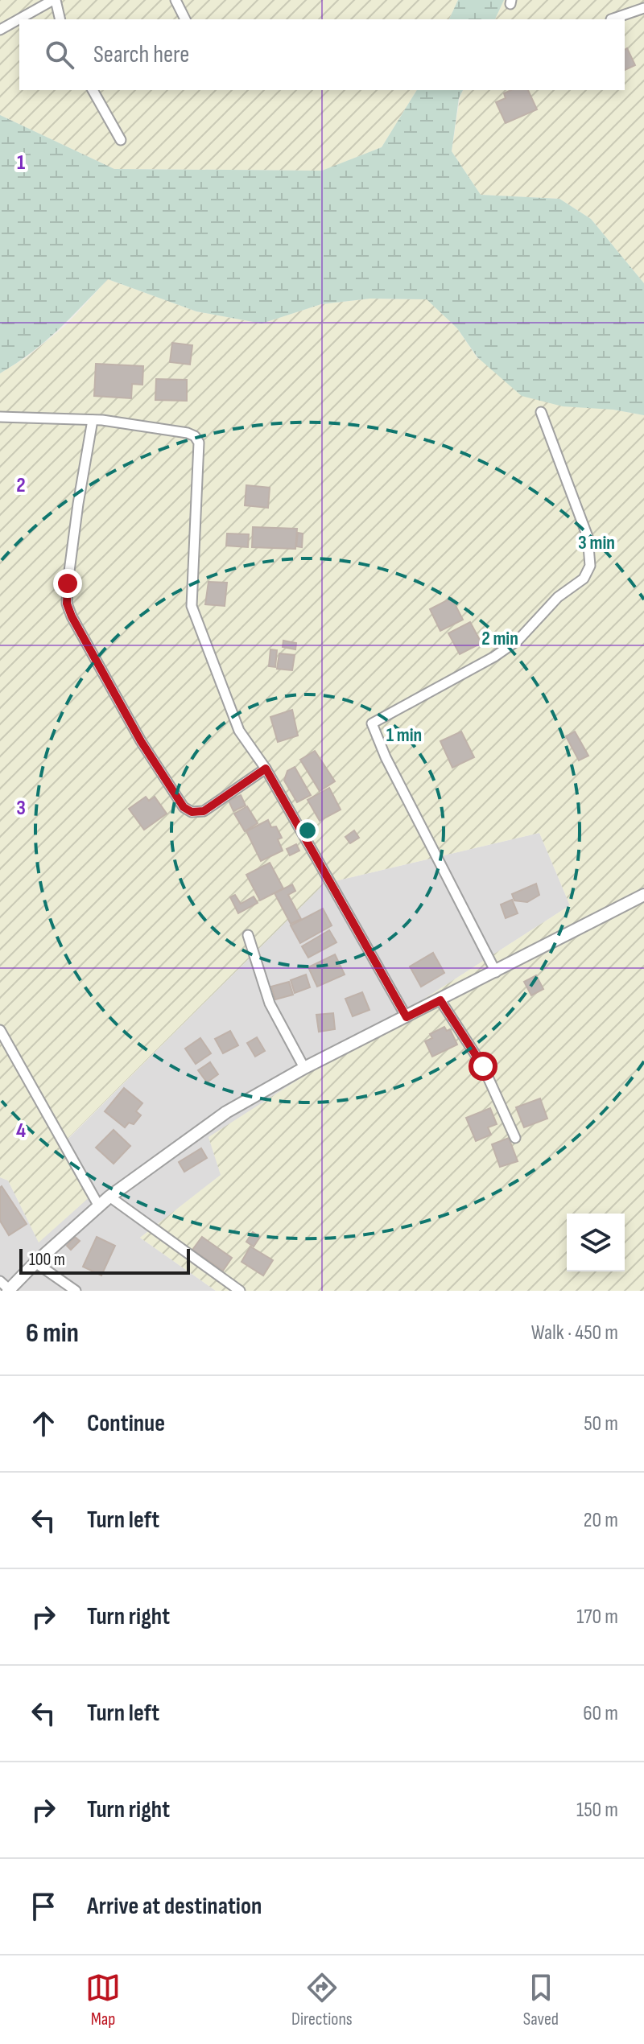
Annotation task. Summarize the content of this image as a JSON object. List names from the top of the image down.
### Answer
{
  "scale_bar": "100 m",
  "page": {
    "search": "Search here",
    "scale": "100 m",
    "heading": ["6 min", "Walk · 450 m"],
    "list": [
      ["Continue", "50 m"],
      ["Turn left", "20 m"],
      ["Turn right", "170 m"],
      ["Turn left", "60 m"],
      ["Turn right", "150 m"],
      "Arrive at destination"
    ],
    "nav": ["Map", "Directions", "Saved"]
  },
  "grid": {
    "rows": [
      "1",
      "2",
      "3",
      "4"
    ]
  },
  "rings": ["3 min", "2 min", "1 min"]
}
